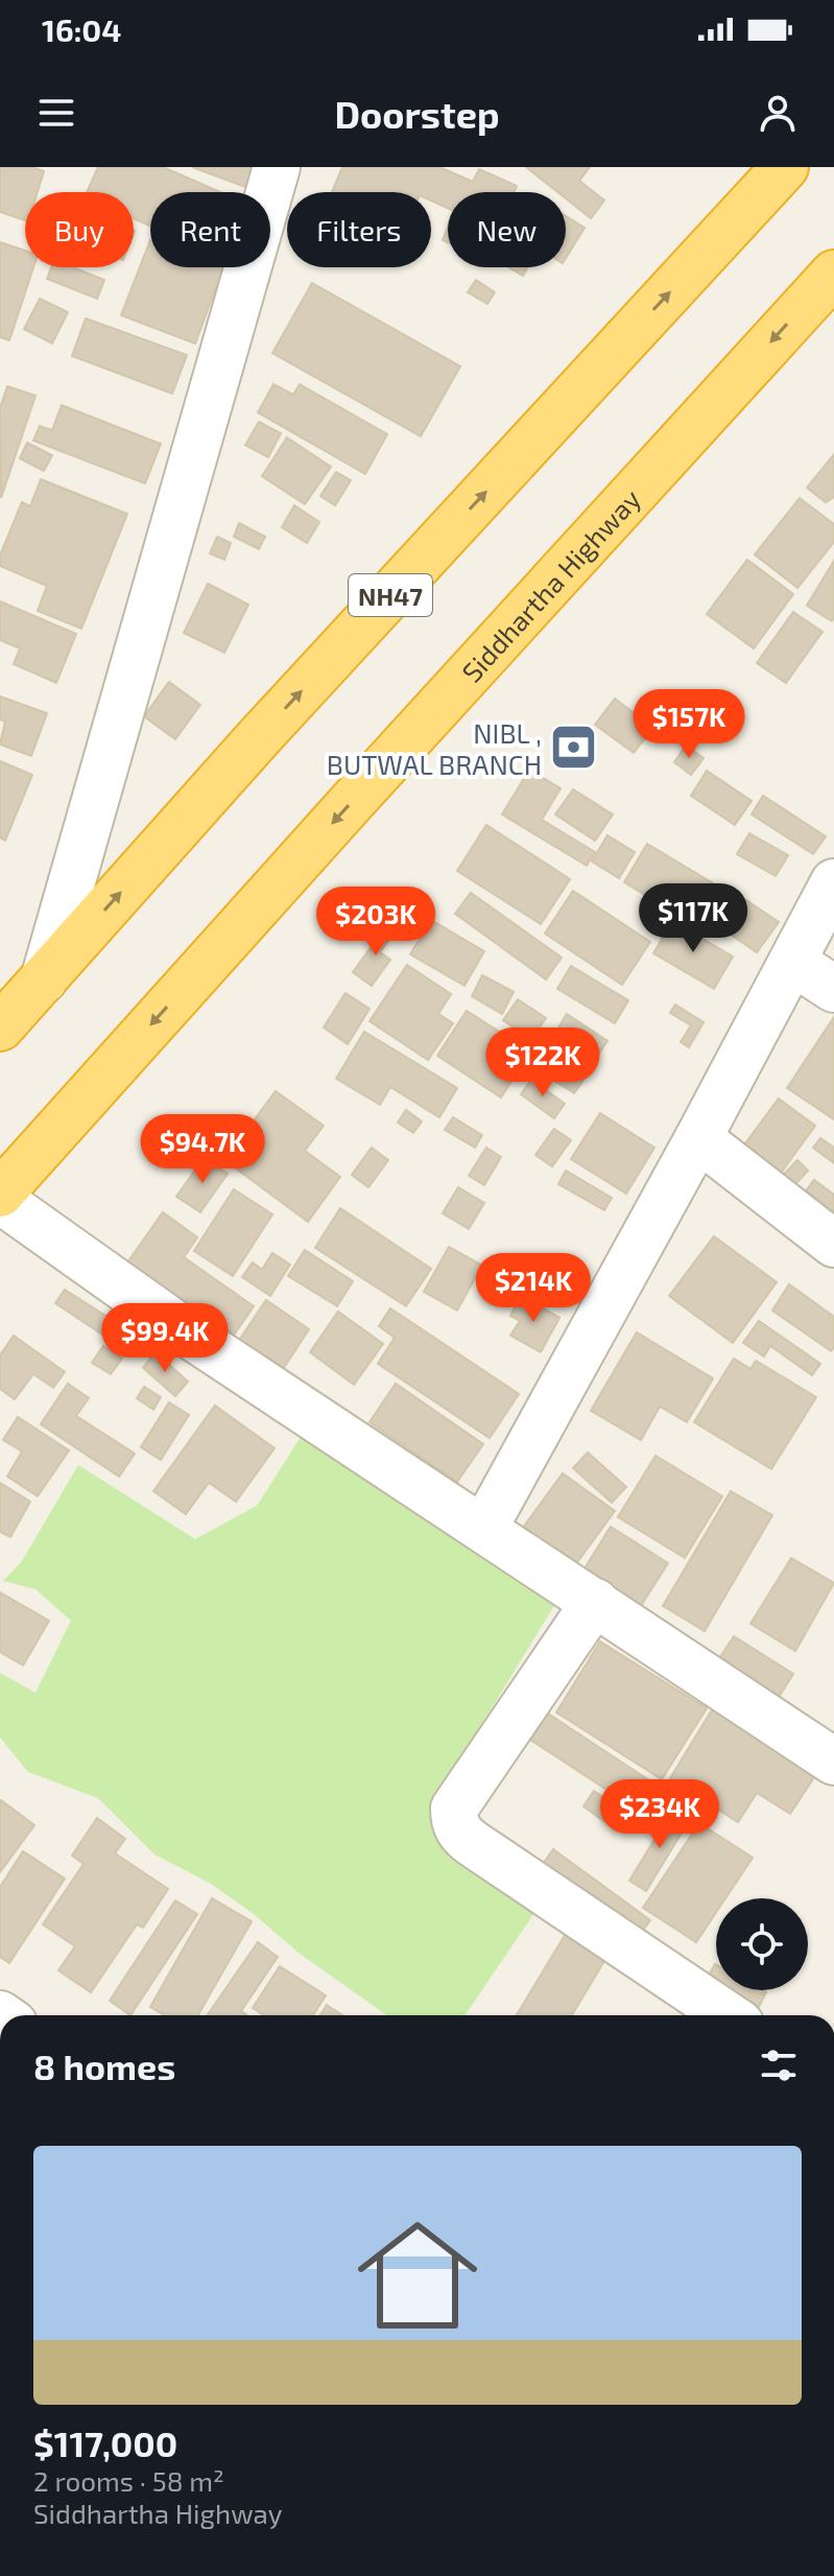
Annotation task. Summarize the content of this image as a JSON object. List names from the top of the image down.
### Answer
{
  "streets": {
    "highway": ["Siddhartha Highway", "NH47"]
  },
  "places": {
    "bank": ["NIBL , BUTWAL BRANCH"]
  },
  "page": {
    "status": "16:04",
    "header": "Doorstep",
    "chip": [
      "Buy",
      "Rent",
      "Filters",
      "New"
    ],
    "price": [
      "$157K",
      "$117K",
      "$203K",
      "$122K",
      "$94.7K",
      "$214K",
      "$99.4K",
      "$234K"
    ],
    "heading": "8 homes",
    "list": [
      {
        "name": "$117,000",
        "note": "2 rooms · 58 m² · Siddhartha Highway"
      }
    ]
  }
}
